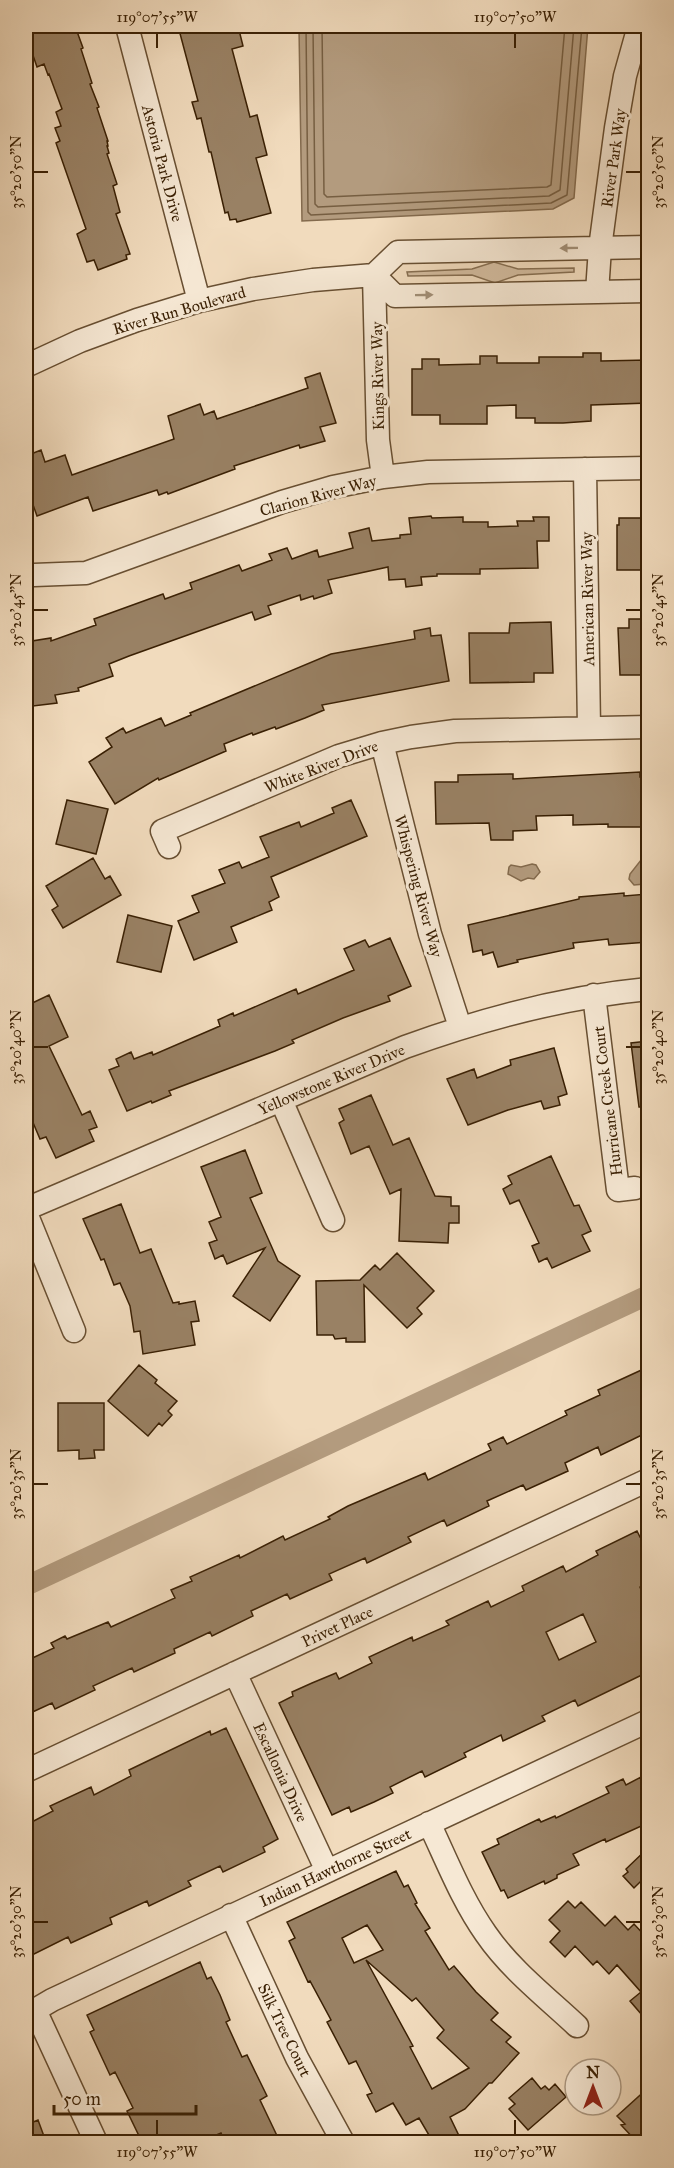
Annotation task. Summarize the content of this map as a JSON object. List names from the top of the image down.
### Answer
{
  "streets": {
    "street": [
      "River Park Way",
      "Astoria Park Drive",
      "River Run Boulevard",
      "Kings River Way",
      "Clarion River Way",
      "American River Way",
      "White River Drive",
      "Whispering River Way",
      "Yellowstone River Drive",
      "Hurricane Creek Court",
      "Privet Place",
      "Escallonia Drive",
      "Indian Hawthorne Street",
      "Silk Tree Court"
    ]
  },
  "crossings": [
    ["Astoria Park Drive", "River Run Boulevard"],
    ["River Run Boulevard", "Kings River Way"],
    ["Kings River Way", "Clarion River Way"],
    ["Clarion River Way", "American River Way"],
    ["American River Way", "White River Drive"],
    ["White River Drive", "Whispering River Way"],
    ["Whispering River Way", "Yellowstone River Drive"],
    ["Yellowstone River Drive", "Hurricane Creek Court"],
    ["Privet Place", "Escallonia Drive"],
    ["Escallonia Drive", "Indian Hawthorne Street"],
    ["Indian Hawthorne Street", "Silk Tree Court"]
  ],
  "scale_bar": "50 m",
  "north": "top",
  "coordinates": [
    "119°07'55\"W",
    "119°07'50\"W",
    "35°20'50\"N",
    "35°20'45\"N",
    "35°20'40\"N",
    "35°20'35\"N",
    "35°20'30\"N"
  ]
}
